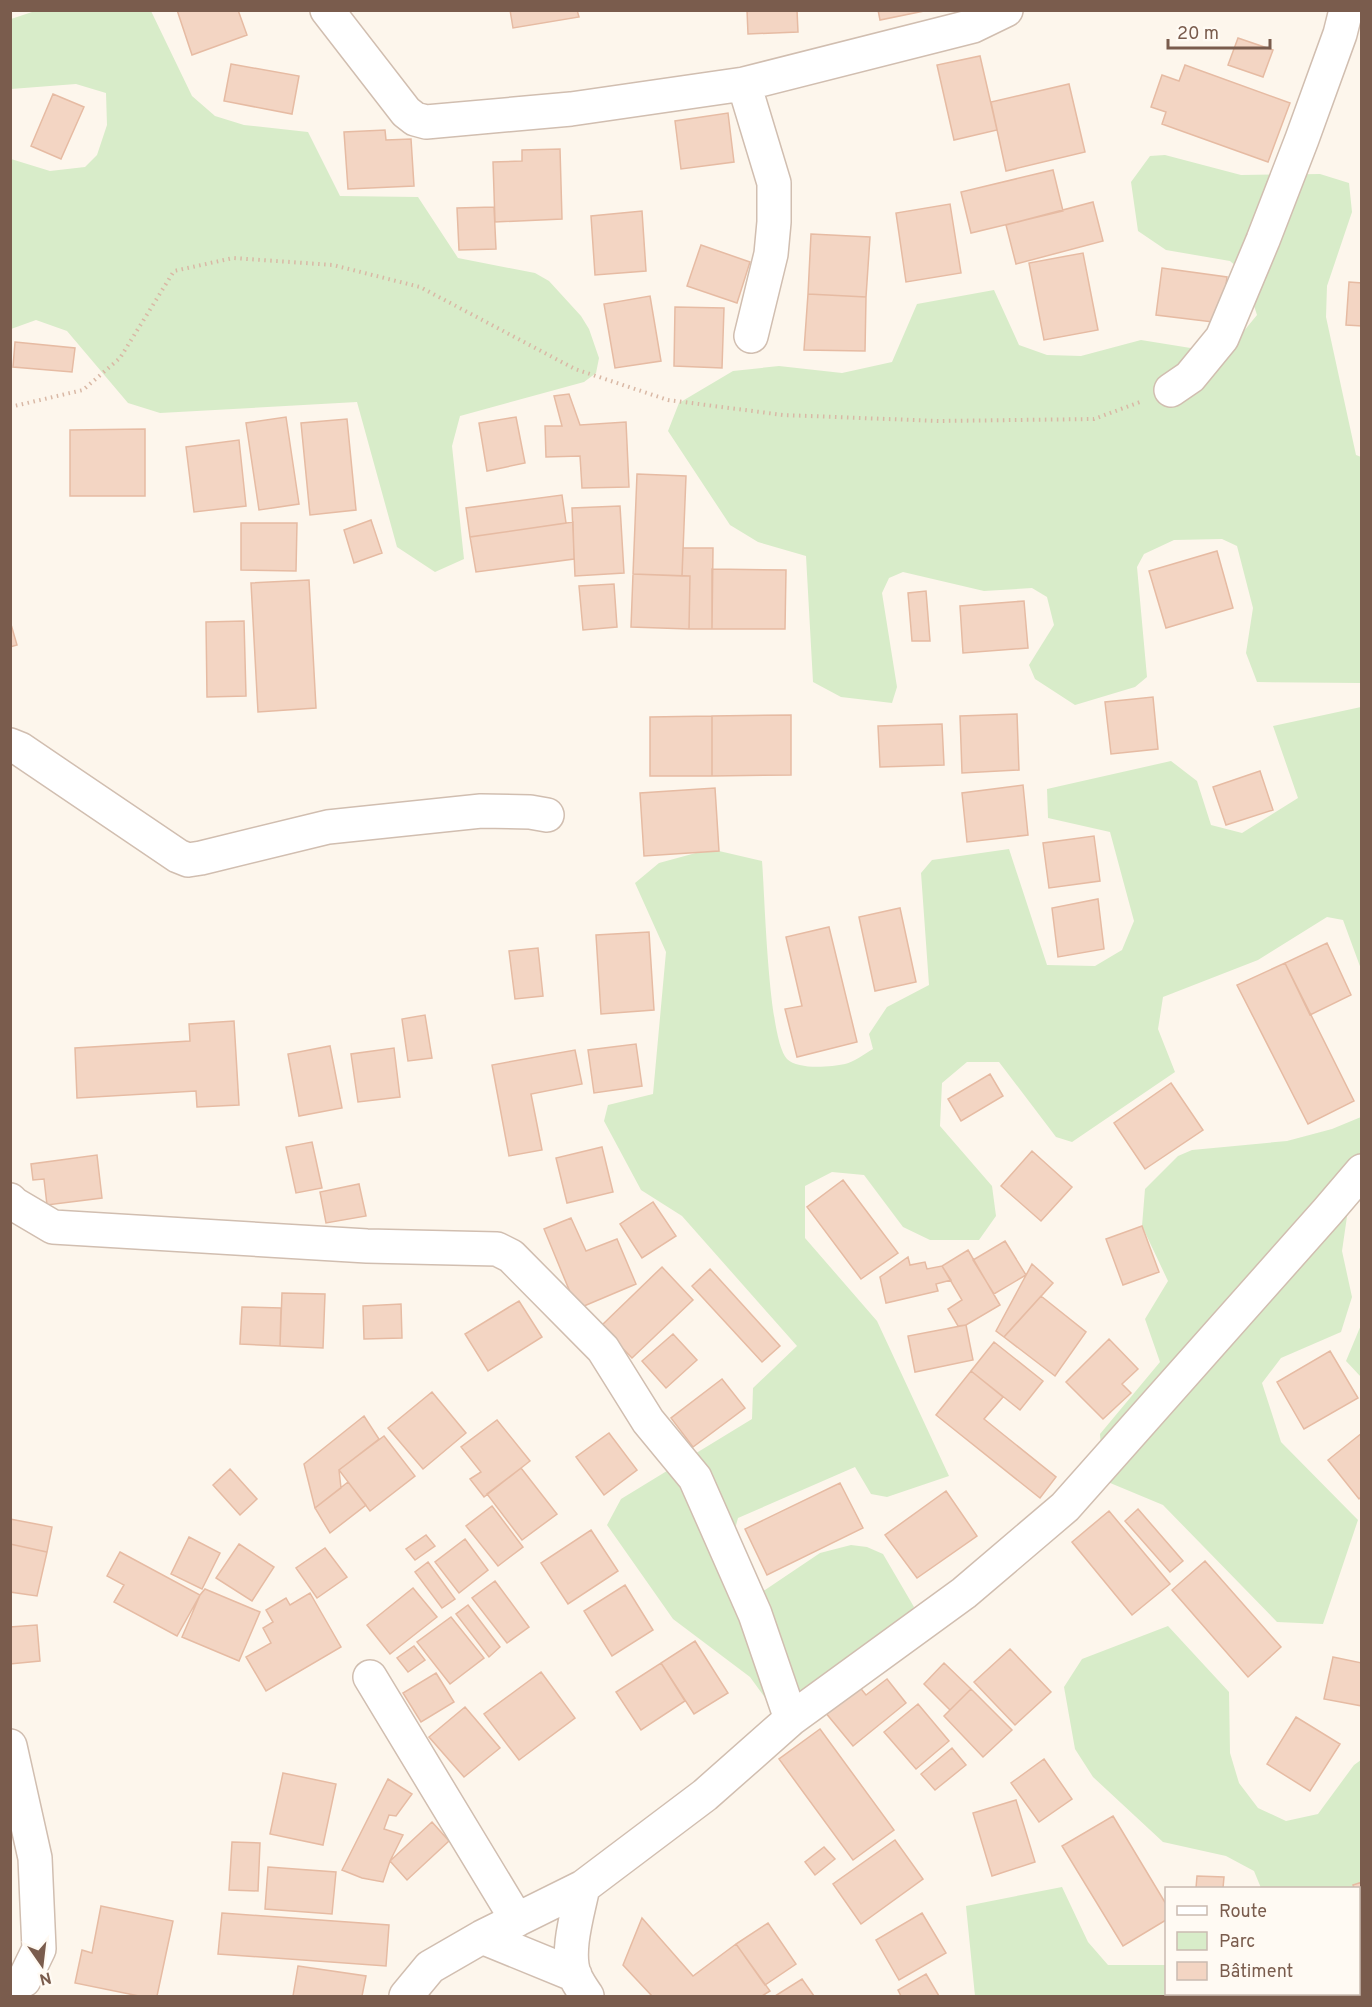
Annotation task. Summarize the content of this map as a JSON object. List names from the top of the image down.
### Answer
{
  "legend": ["Route", "Parc", "Bâtiment"],
  "scale_bar": "20 m",
  "north": "bottom"
}
